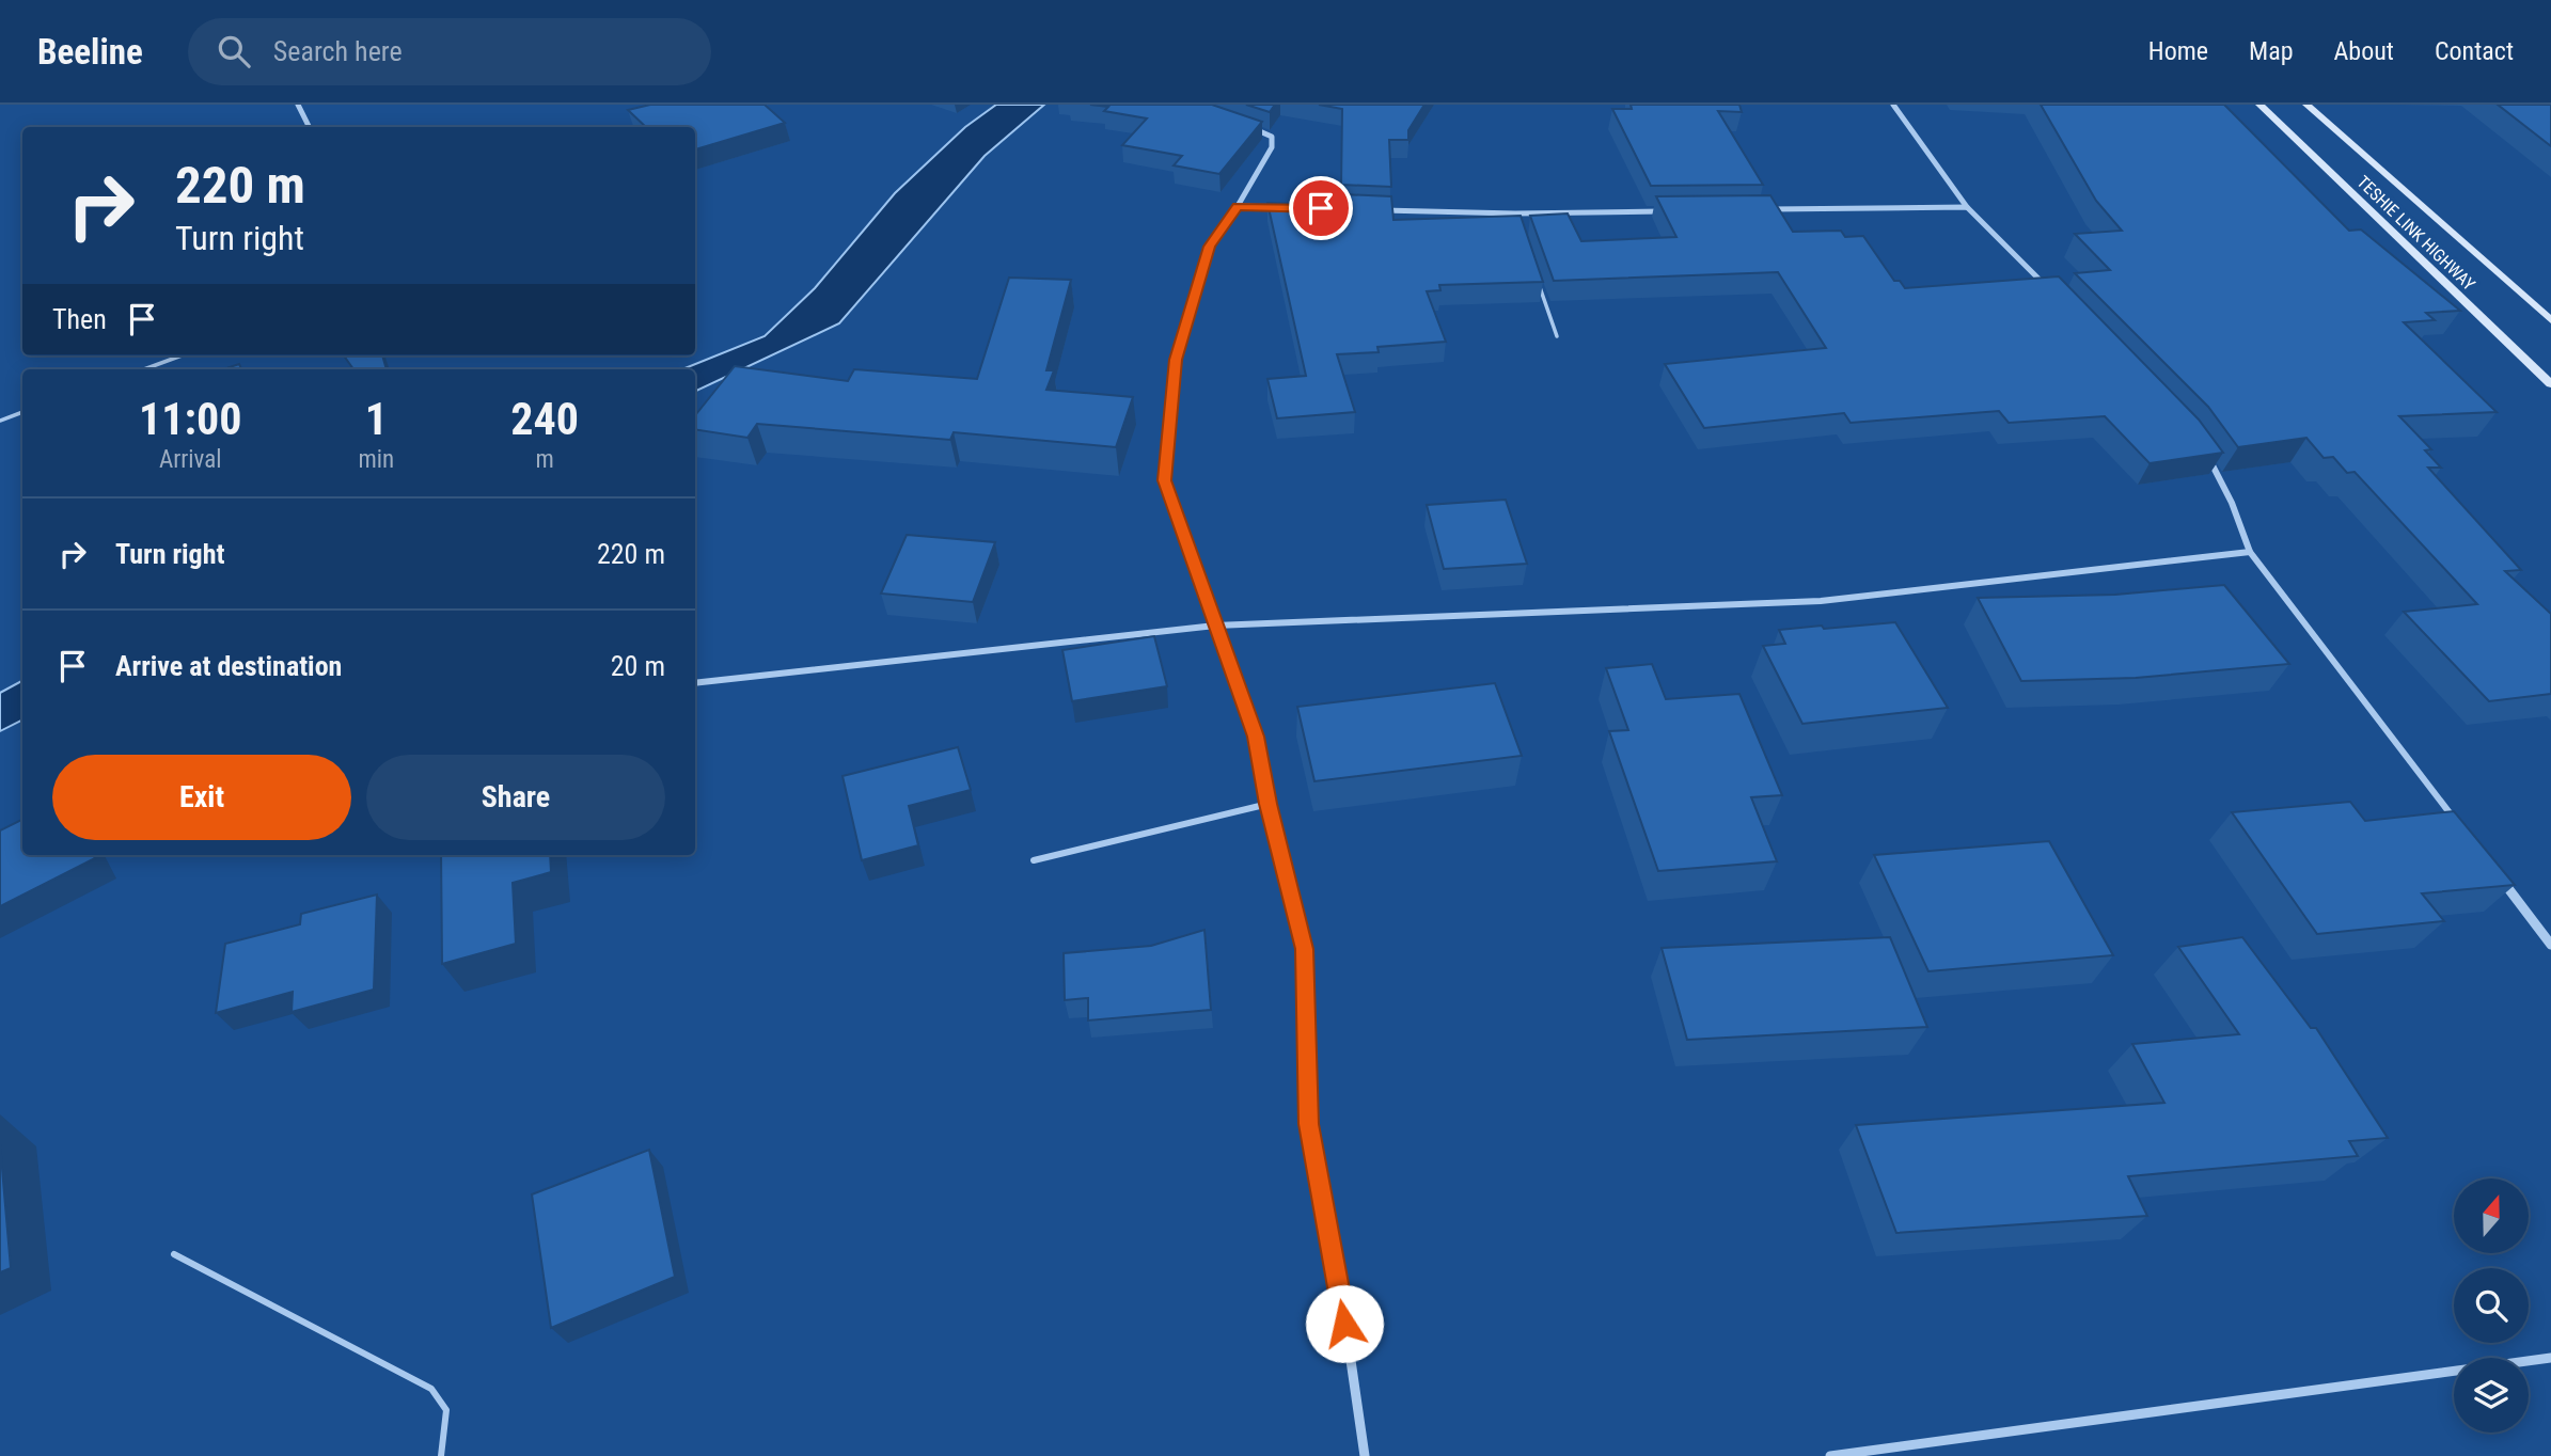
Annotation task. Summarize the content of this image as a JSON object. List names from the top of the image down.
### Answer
{
  "streets": {
    "main road": ["TESHIE LINK HIGHWAY"]
  },
  "north": "top",
  "page": {
    "header": "Beeline",
    "search": "Search here",
    "nav": [
      "Home",
      "Map",
      "About",
      "Contact"
    ],
    "turn": ["220 m", "Turn right"],
    "then": "Then",
    "eta": [
      "11:00",
      "Arrival",
      "1",
      "min",
      "240",
      "m"
    ],
    "list": [
      {
        "name": "Turn right",
        "value": "220 m"
      },
      {
        "name": "Arrive at destination",
        "value": "20 m"
      }
    ],
    "buttons": ["Exit", "Share"]
  }
}
